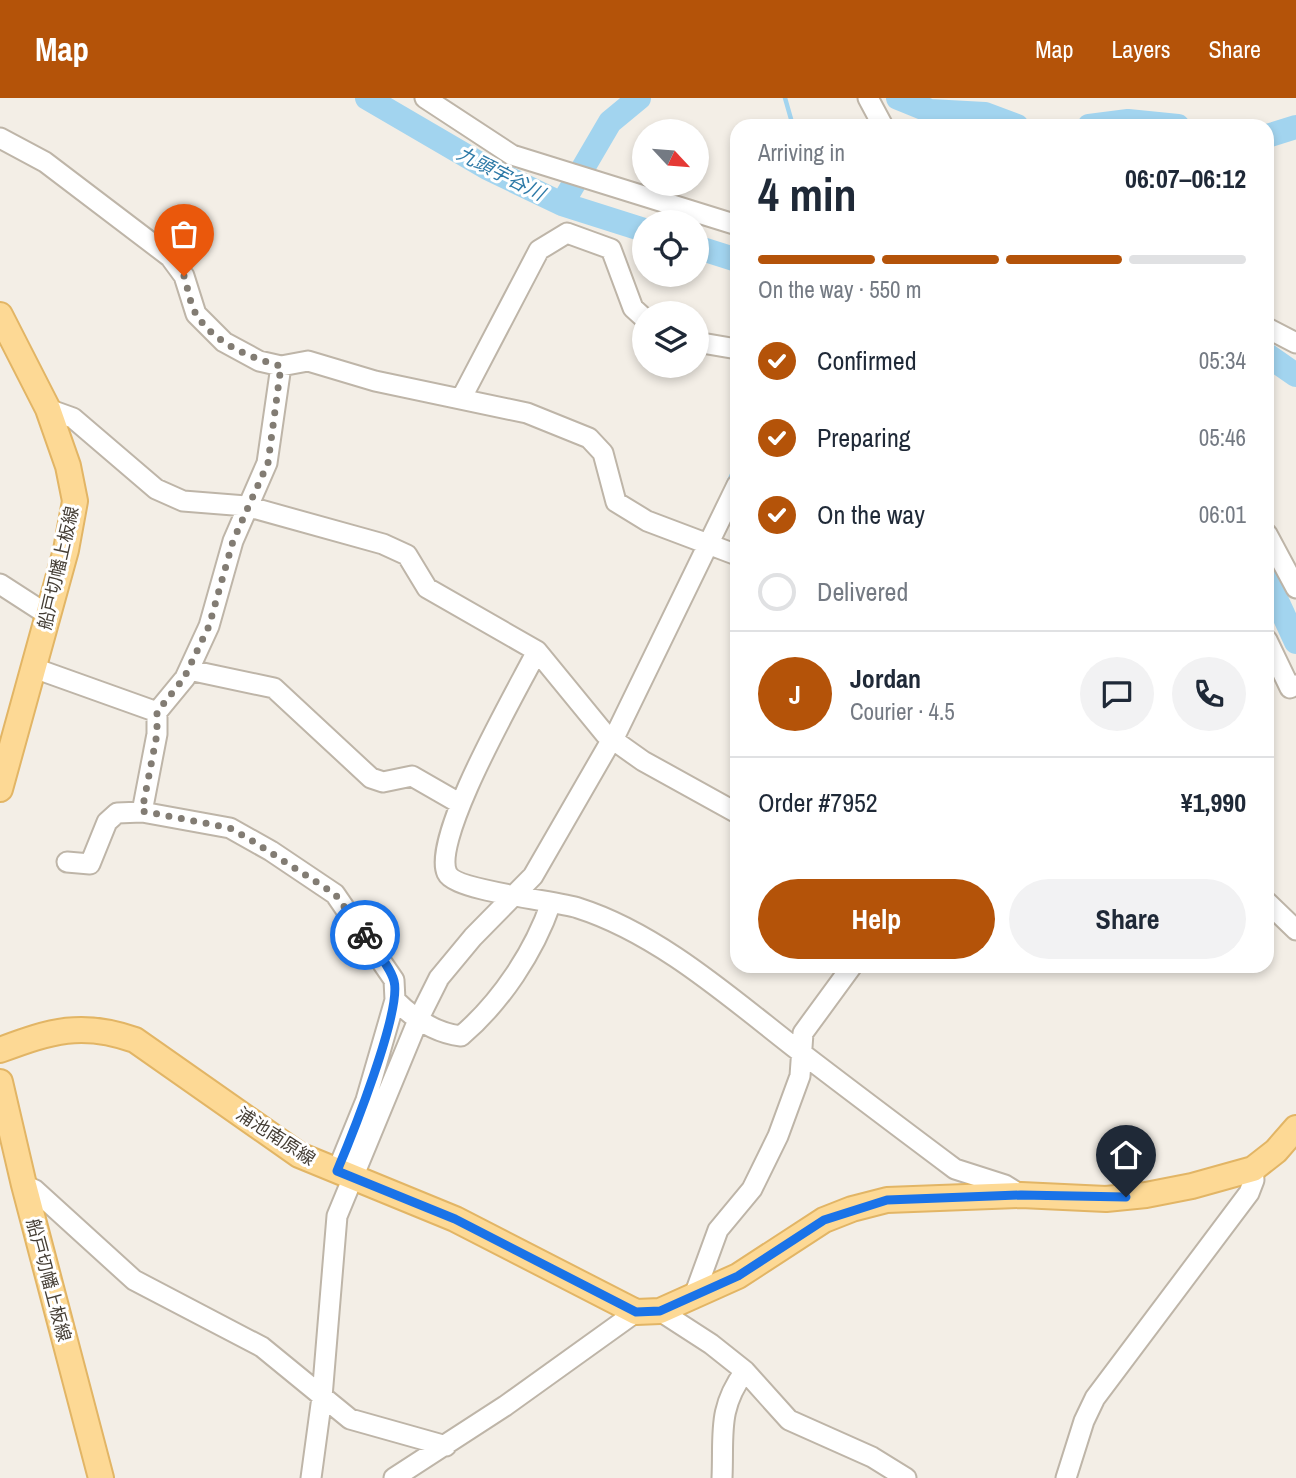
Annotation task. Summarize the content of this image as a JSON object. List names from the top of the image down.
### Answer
{
  "streets": {
    "main road": ["船戸切幡上板線", "浦池南原線"]
  },
  "water": ["九頭宇谷川"],
  "north": "bottom right",
  "page": {
    "header": "Map",
    "nav": ["Map", "Layers", "Share"],
    "heading": ["4 min", "Arriving in", "06:07–06:12"],
    "panel": [
      "Jordan",
      "Courier · 4.5",
      "Order #7952",
      "¥1,990"
    ],
    "bar": "On the way · 550 m",
    "list": [
      ["Confirmed", "05:34"],
      ["Preparing", "05:46"],
      ["On the way", "06:01"],
      "Delivered"
    ],
    "round": "J",
    "buttons": ["Help", "Share"]
  }
}
